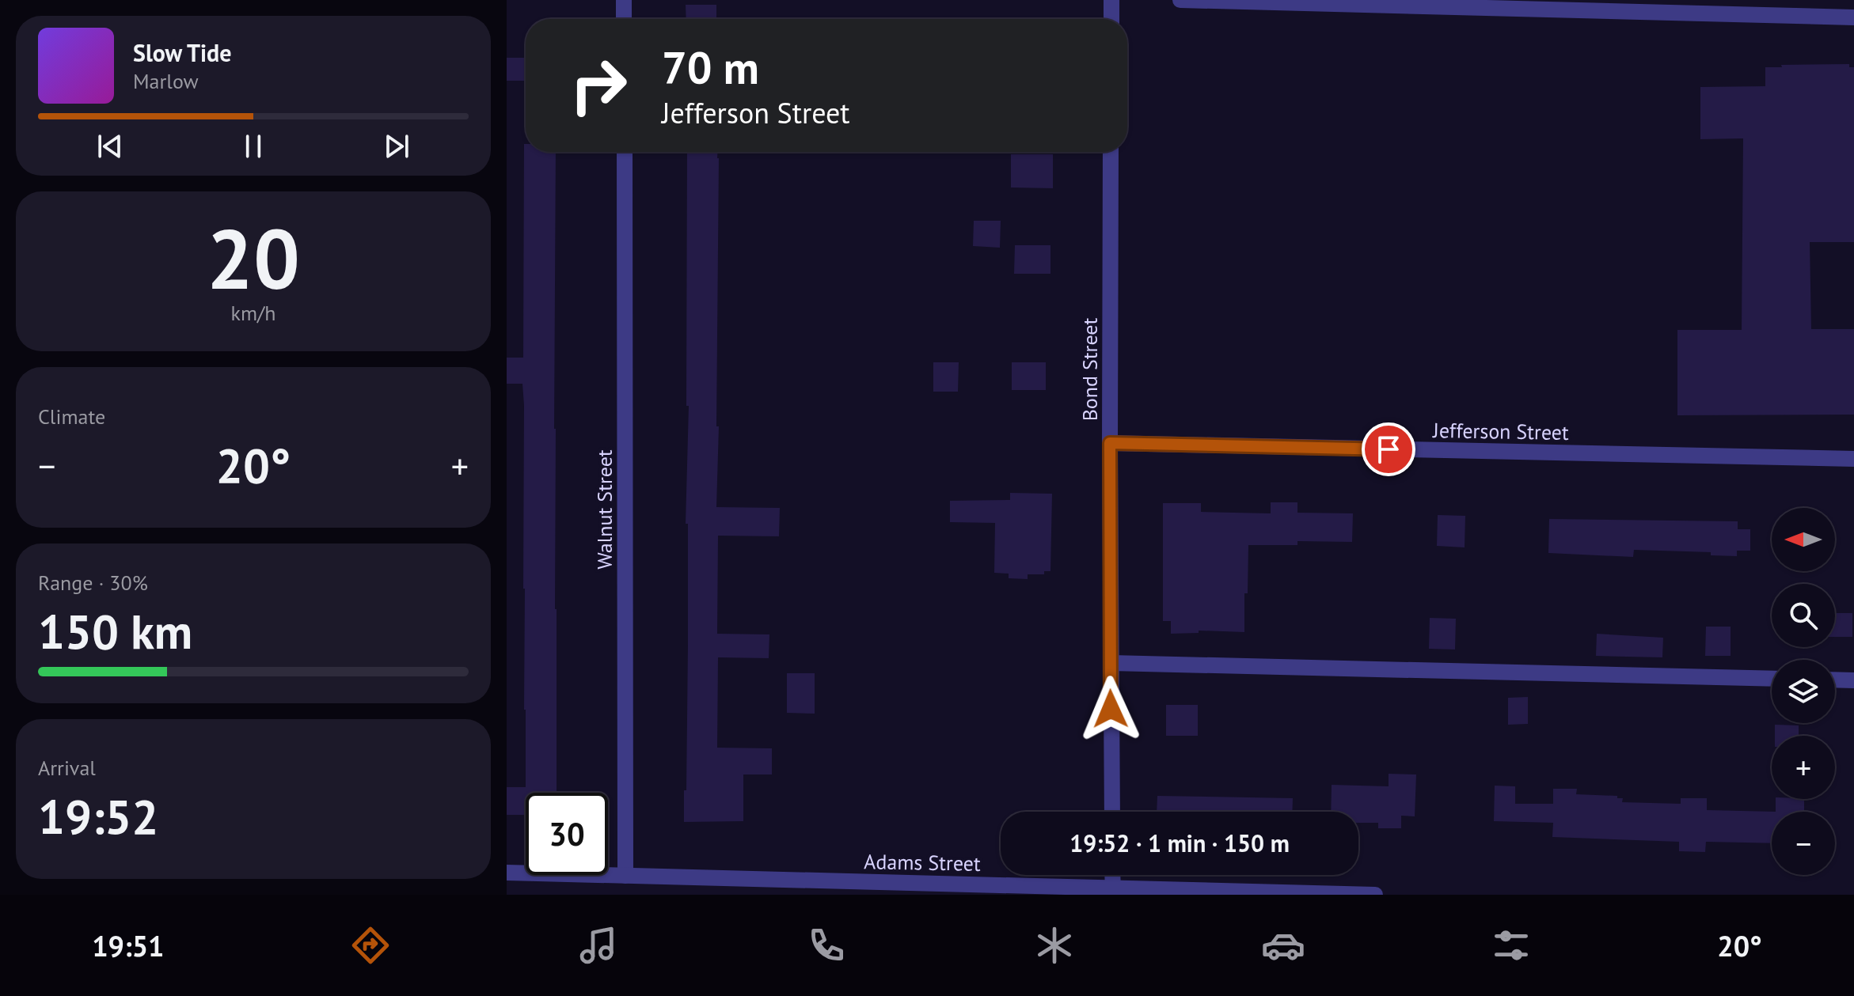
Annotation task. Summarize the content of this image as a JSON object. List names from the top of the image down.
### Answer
{
  "streets": {
    "street": [
      "Bond Street",
      "Jefferson Street",
      "Walnut Street",
      "Adams Street"
    ]
  },
  "crossings": [
    ["Bond Street", "Jefferson Street"],
    ["Walnut Street", "Adams Street"]
  ],
  "north": "left",
  "page": {
    "turn": ["70 m", "Jefferson Street"],
    "song": ["Slow Tide", "Marlow"],
    "tile": [
      ["20", "km/h"],
      "Climate",
      ["Range · 30%", "150 km"],
      ["Arrival", "19:52"]
    ],
    "heat": ["−", "20°", "+"],
    "map_buttons": ["+", "−"],
    "limit": "30",
    "trip": "19:52 · 1 min · 150 m",
    "tabs": ["19:51", "20°"]
  }
}
